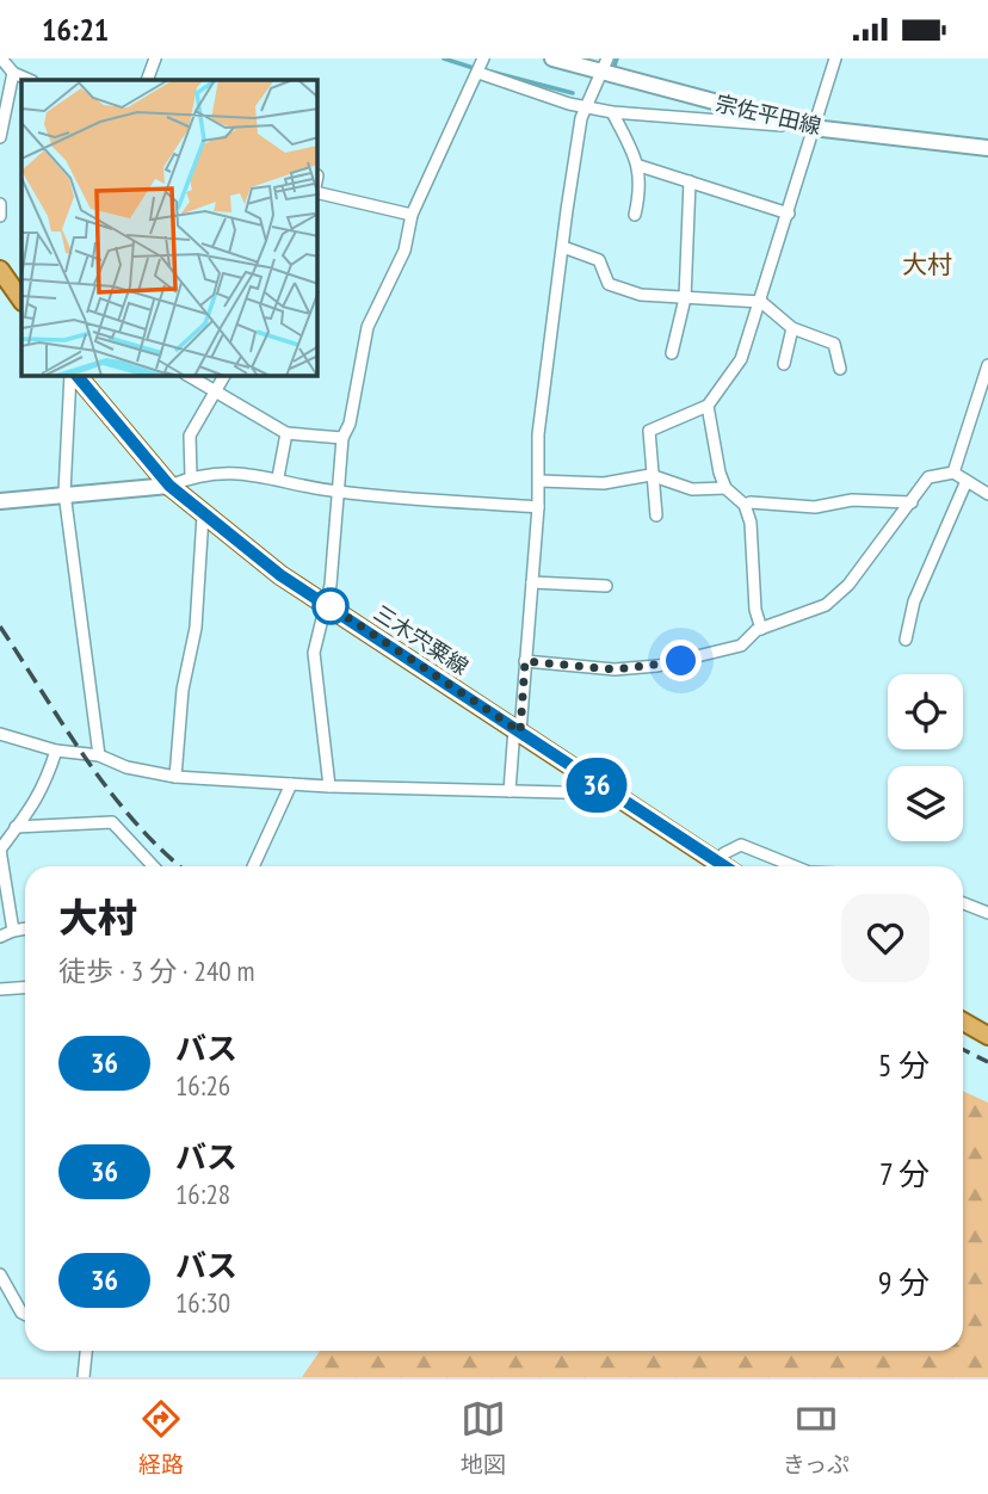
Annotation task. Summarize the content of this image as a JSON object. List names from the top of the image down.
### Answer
{
  "streets": {
    "main road": ["宗佐平田線", "三木宍粟線"]
  },
  "districts": ["大村"],
  "lines": ["bus line 36"],
  "page": {
    "status": "16:21",
    "on_map": "36",
    "heading": ["大村", "徒歩 · 3 分 · 240 m"],
    "list": [
      {
        "mark": "36",
        "name": "バス",
        "note": "16:26",
        "value": "5 分"
      },
      {
        "mark": "36",
        "name": "バス",
        "note": "16:28",
        "value": "7 分"
      },
      {
        "mark": "36",
        "name": "バス",
        "note": "16:30",
        "value": "9 分"
      }
    ],
    "tabs": ["経路", "地図", "きっぷ"]
  }
}
